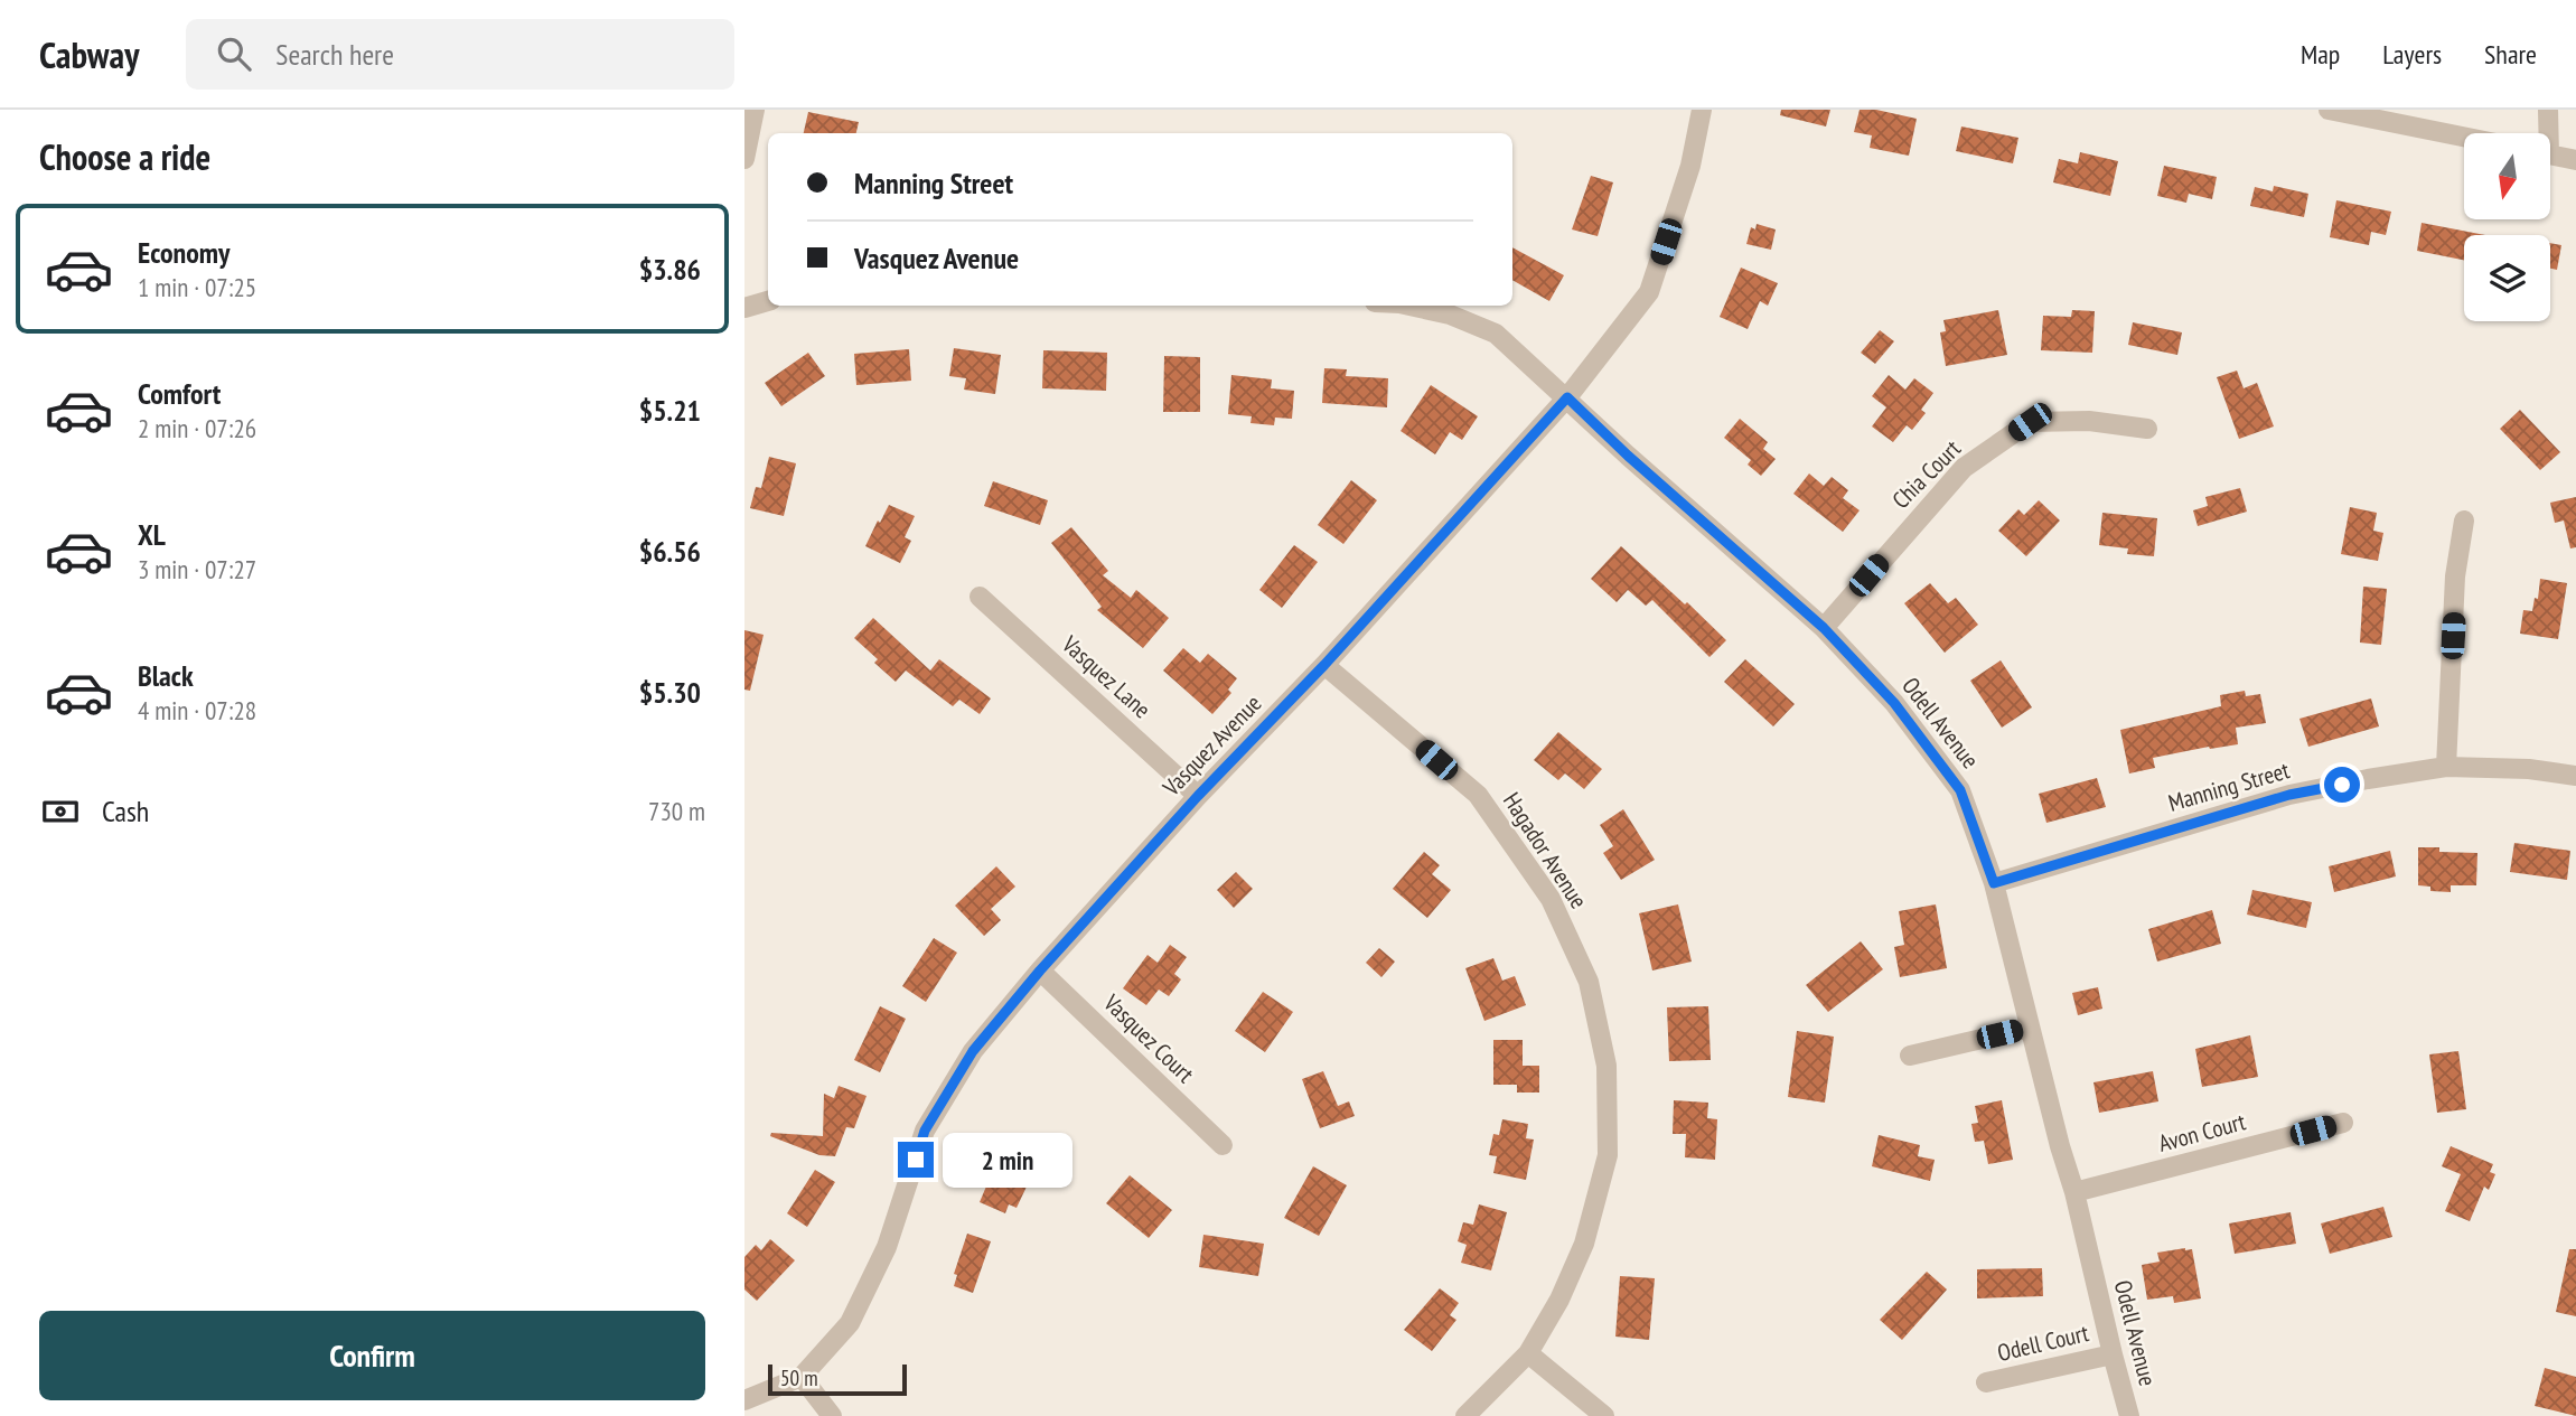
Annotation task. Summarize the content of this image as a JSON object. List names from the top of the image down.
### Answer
{
  "streets": {
    "street": [
      "Chia Court",
      "Vasquez Lane",
      "Odell Avenue",
      "Vasquez Avenue",
      "Manning Street",
      "Hagador Avenue",
      "Vasquez Court",
      "Avon Court",
      "Odell Court"
    ]
  },
  "crossings": [
    ["Chia Court", "Odell Avenue"],
    ["Vasquez Lane", "Vasquez Avenue"],
    ["Odell Avenue", "Vasquez Avenue"],
    ["Odell Avenue", "Manning Street"],
    ["Odell Avenue", "Avon Court"],
    ["Odell Avenue", "Odell Court"],
    ["Vasquez Avenue", "Hagador Avenue"],
    ["Vasquez Avenue", "Vasquez Court"]
  ],
  "scale_bar": "50 m",
  "north": "bottom",
  "page": {
    "header": "Cabway",
    "search": "Search here",
    "nav": ["Map", "Layers", "Share"],
    "heading": "Choose a ride",
    "banner": ["Manning Street", "Vasquez Avenue"],
    "list": [
      {
        "name": "Economy",
        "note": "1 min · 07:25",
        "value": "$3.86"
      },
      {
        "name": "Comfort",
        "note": "2 min · 07:26",
        "value": "$5.21"
      },
      {
        "name": "XL",
        "note": "3 min · 07:27",
        "value": "$6.56"
      },
      {
        "name": "Black",
        "note": "4 min · 07:28",
        "value": "$5.30"
      }
    ],
    "pay": ["Cash", "730 m"],
    "bubble": "2 min",
    "buttons": "Confirm",
    "scale": "50 m"
  }
}
